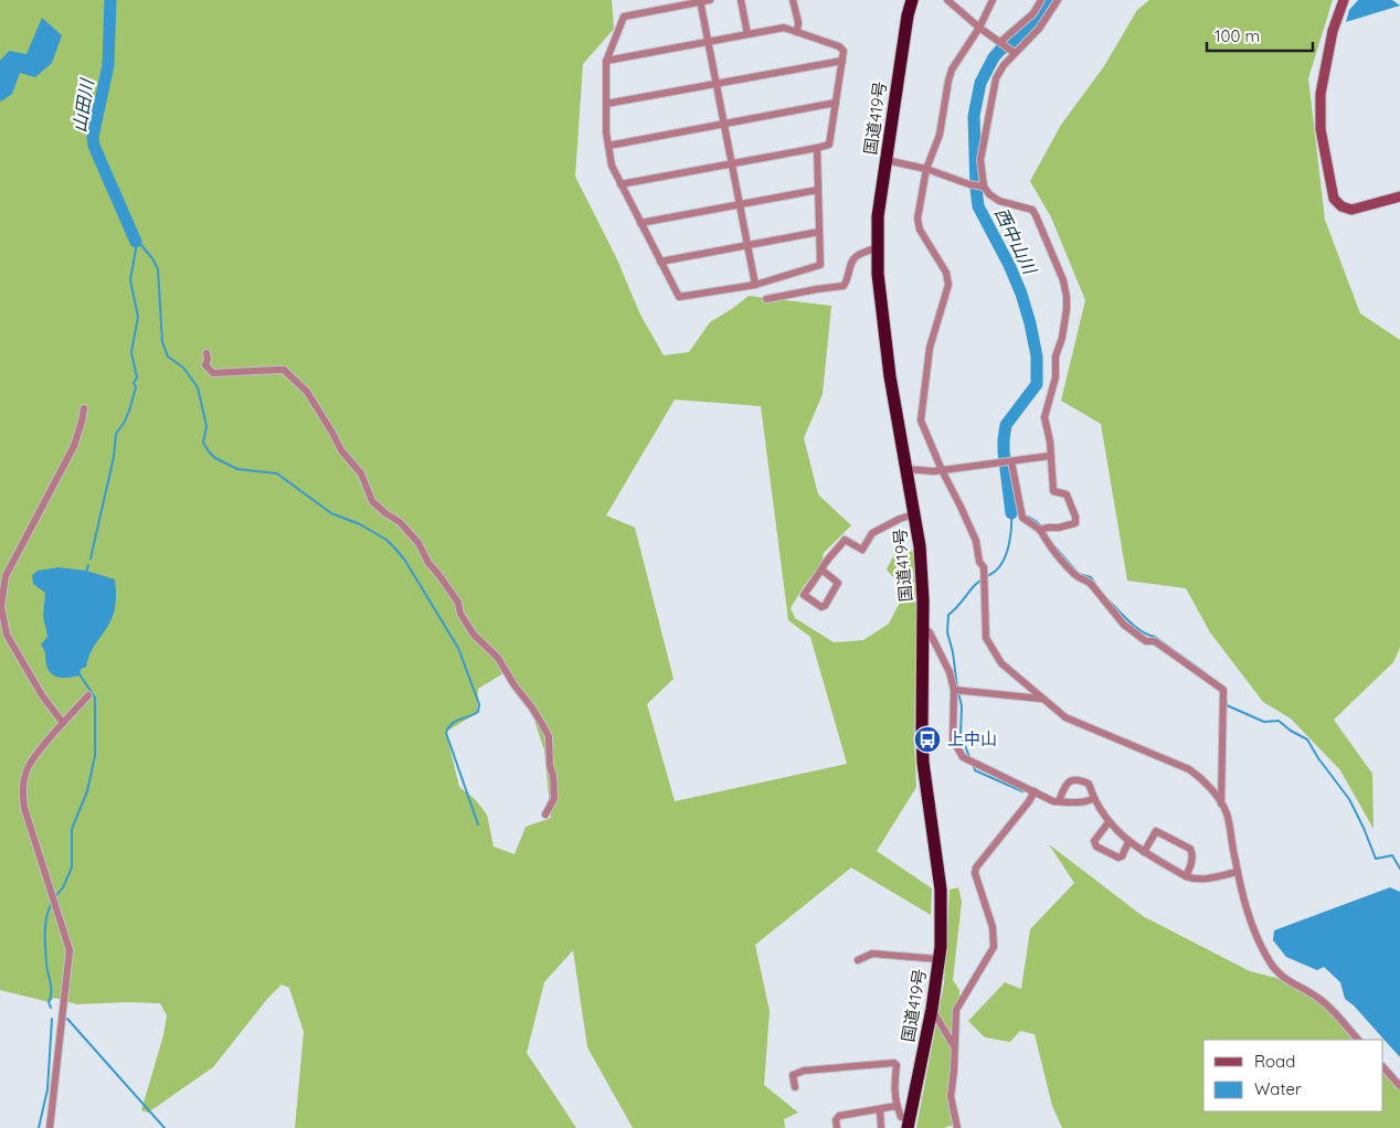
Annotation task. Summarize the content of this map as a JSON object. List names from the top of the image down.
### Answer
{
  "streets": {
    "highway": ["国道419号"]
  },
  "water": ["山田川", "西中山川"],
  "places": {
    "bus stop": ["上中山"]
  },
  "legend": ["Road", "Water"],
  "scale_bar": "100 m"
}
